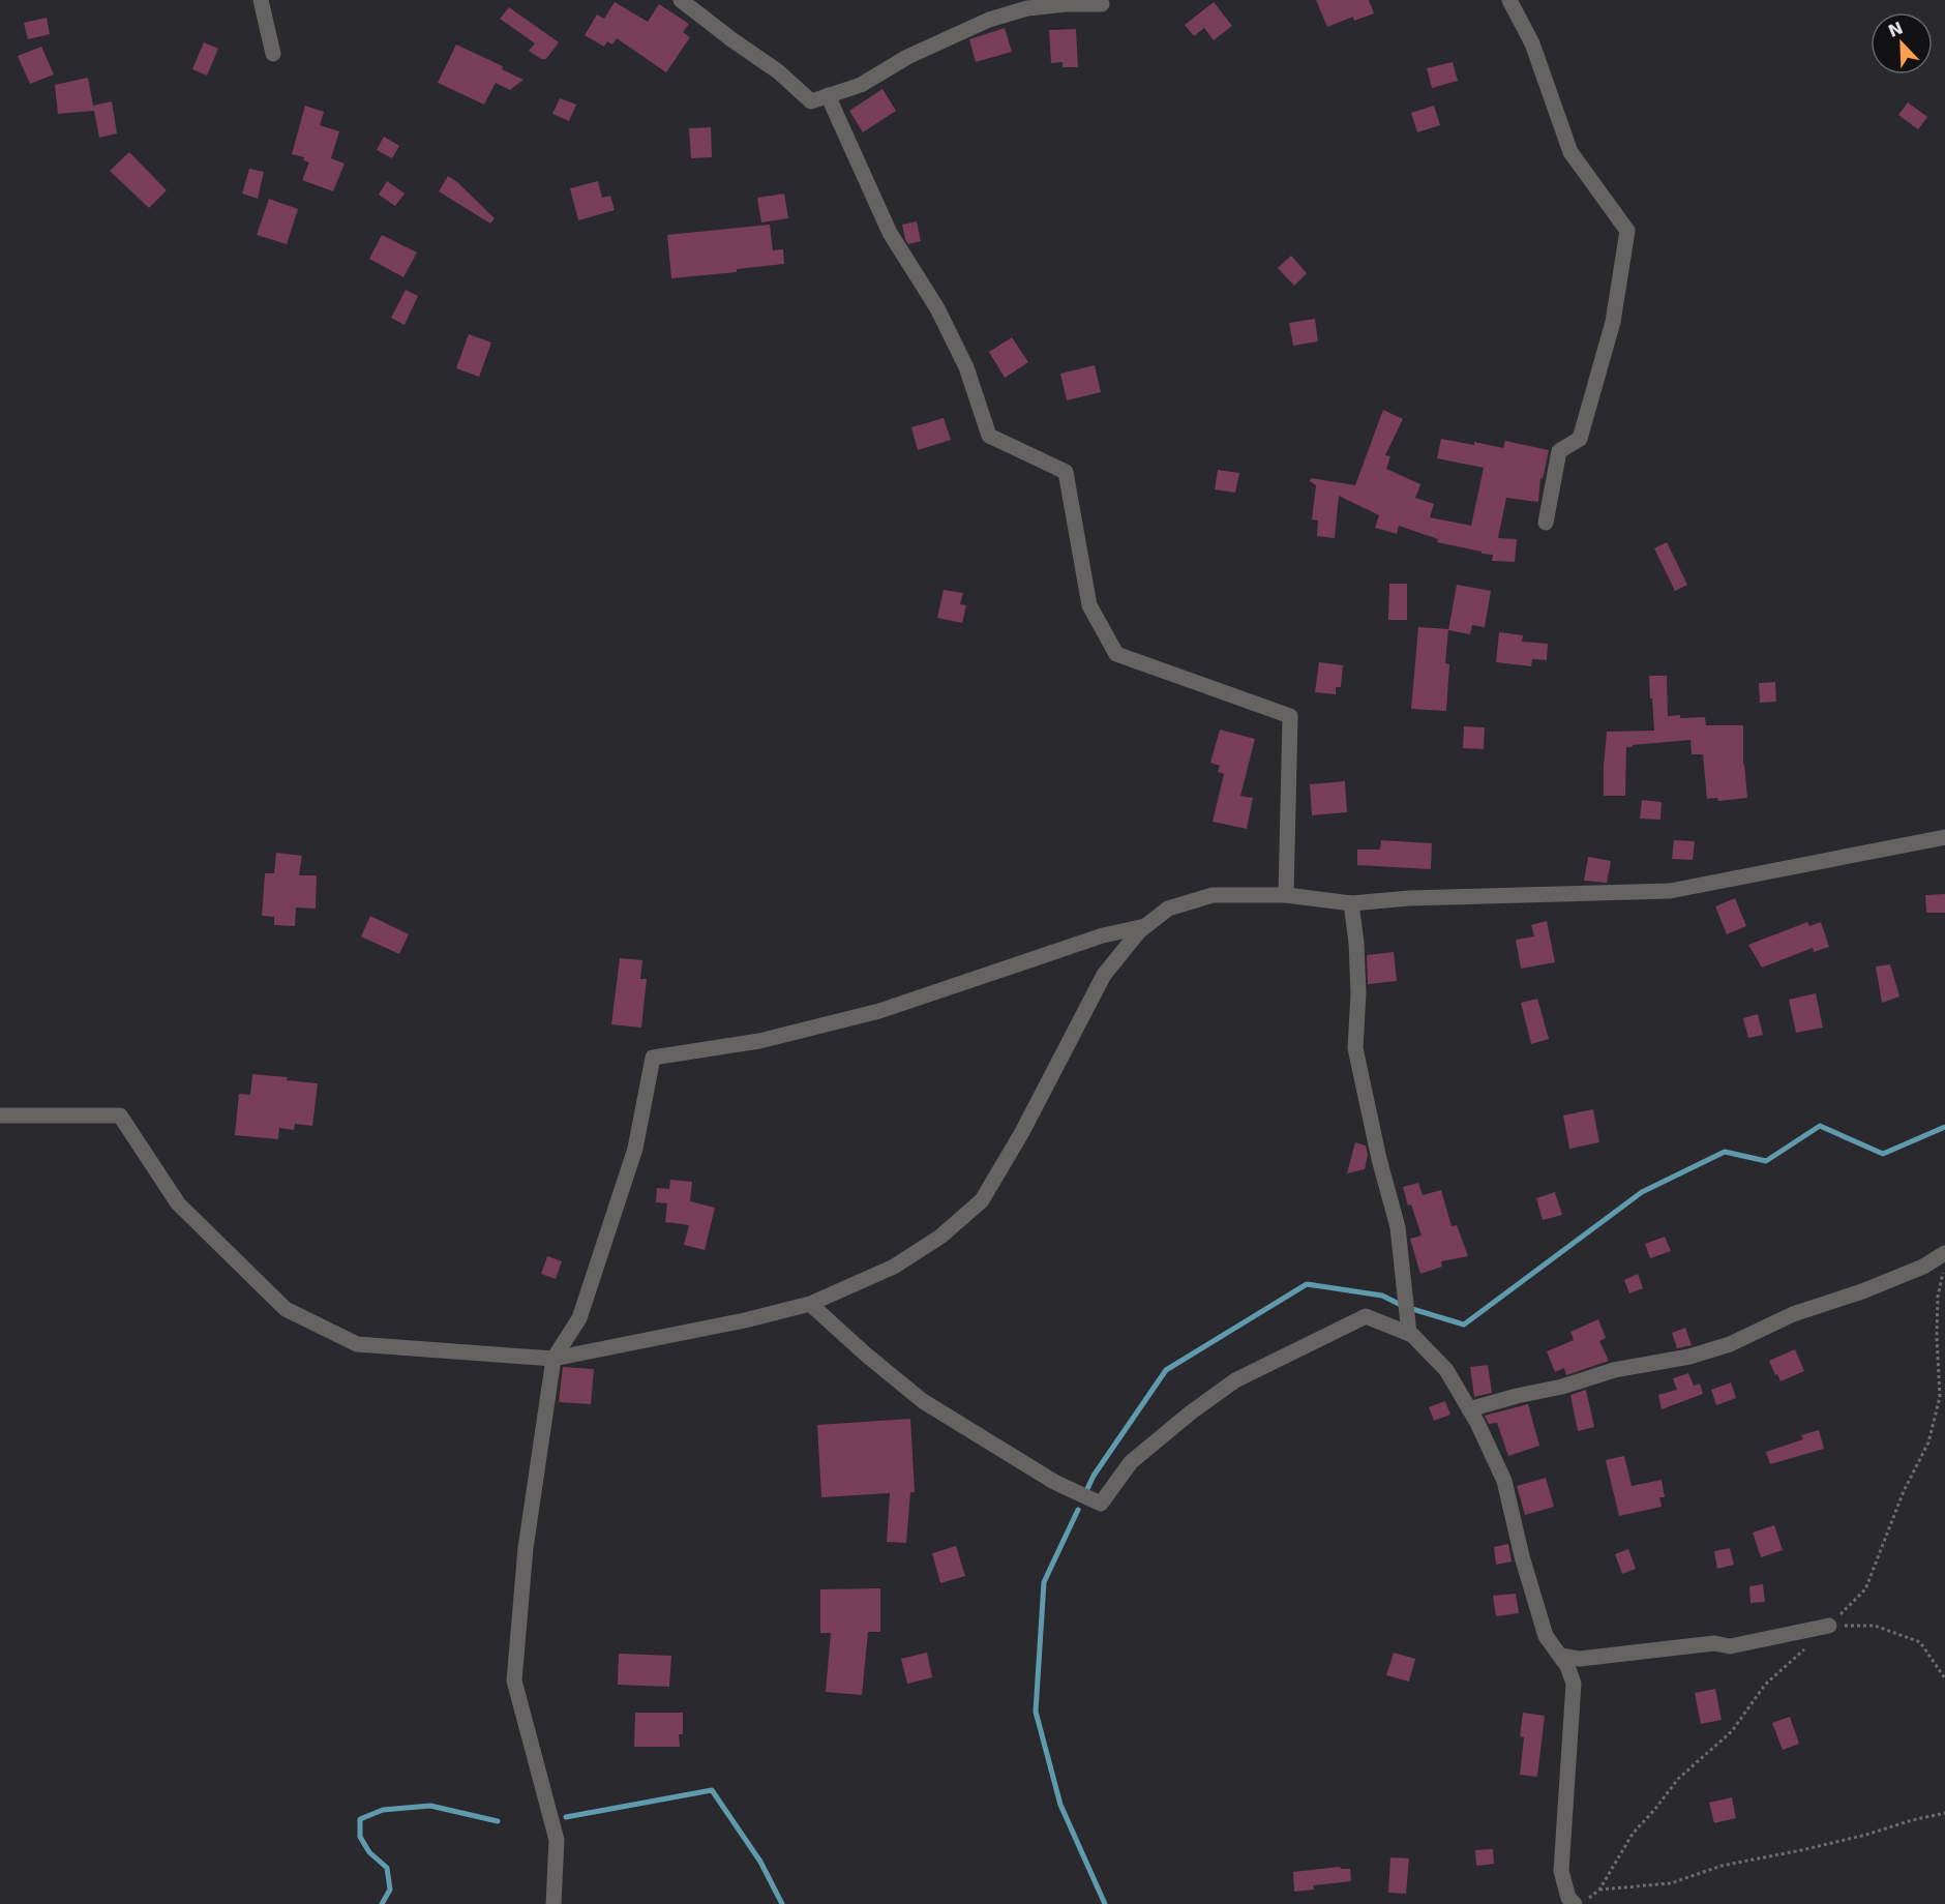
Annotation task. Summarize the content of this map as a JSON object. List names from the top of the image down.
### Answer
{
  "north": "top left"
}
